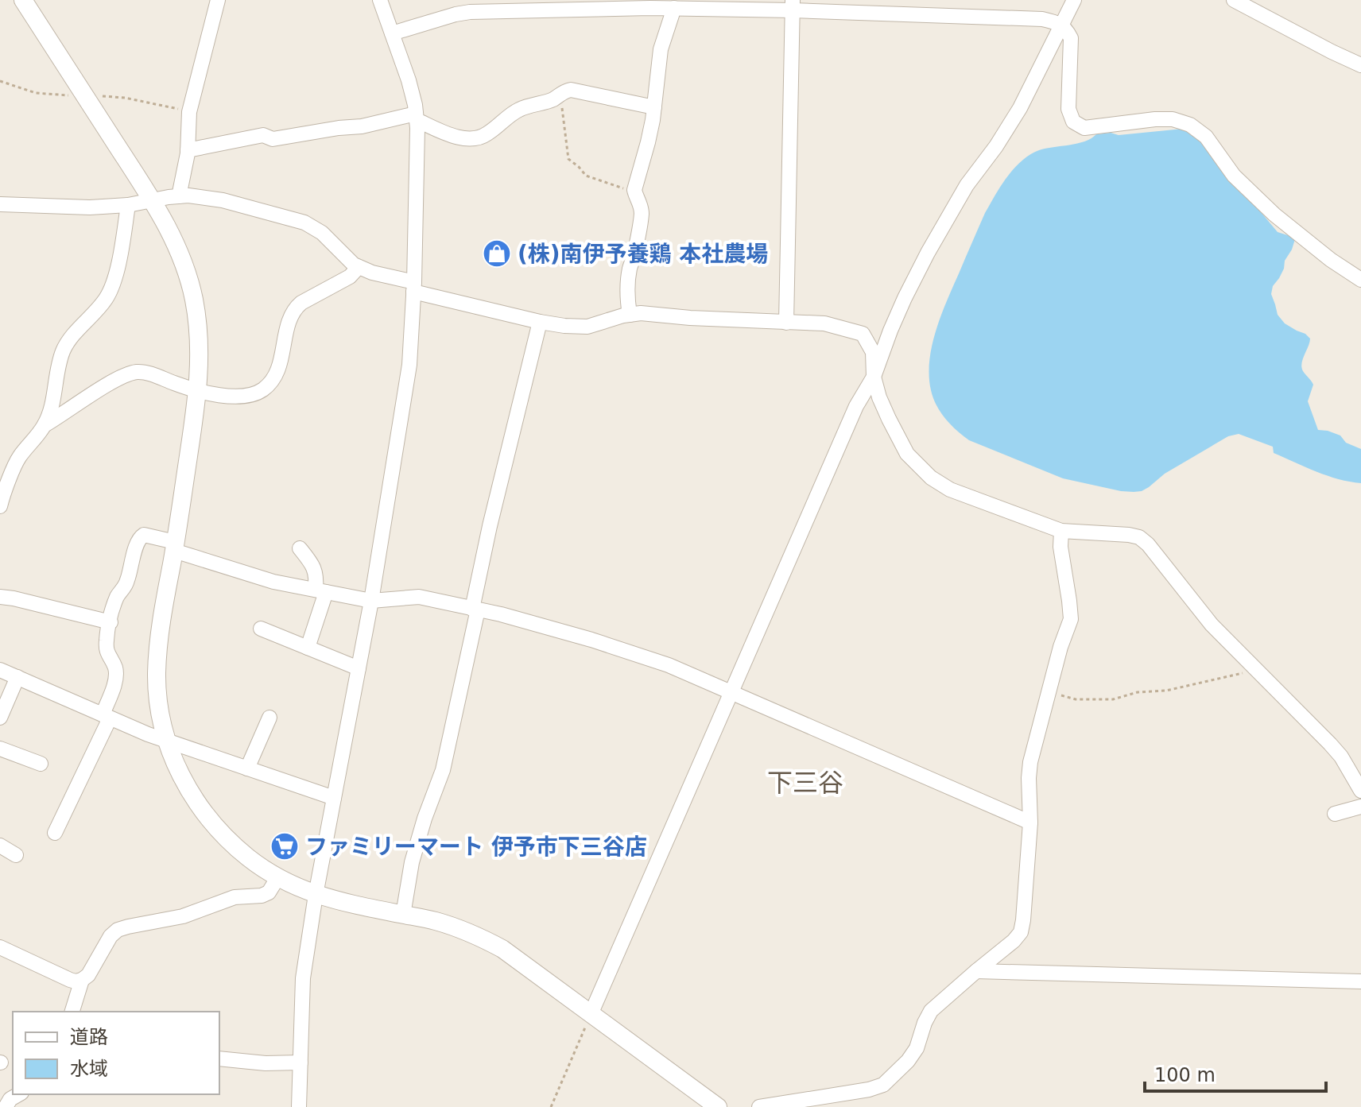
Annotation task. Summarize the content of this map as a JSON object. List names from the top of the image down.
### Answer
{
  "districts": ["下三谷"],
  "places": {
    "shop": ["(株)南伊予養鶏 本社農場"],
    "supermarket": ["ファミリーマート 伊予市下三谷店"]
  },
  "legend": ["道路", "水域"],
  "scale_bar": "100 m"
}
